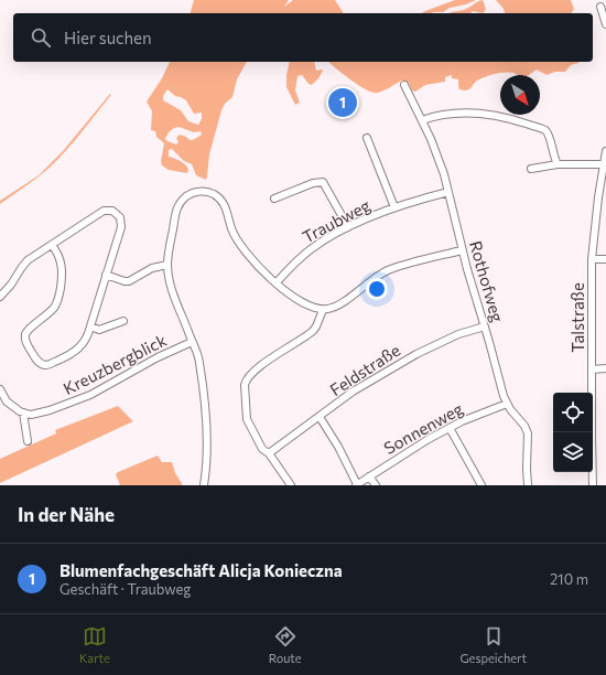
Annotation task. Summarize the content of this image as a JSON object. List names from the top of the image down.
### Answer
{
  "streets": {
    "street": [
      "Traubweg",
      "Rothofweg",
      "Talstraße",
      "Kreuzbergblick",
      "Feldstraße",
      "Sonnenweg"
    ]
  },
  "crossings": [
    ["Traubweg", "Rothofweg"],
    ["Rothofweg", "Feldstraße"],
    ["Rothofweg", "Sonnenweg"],
    ["Feldstraße", "Sonnenweg"]
  ],
  "north": "bottom right",
  "page": {
    "search": "Hier suchen",
    "pins": "1",
    "heading": "In der Nähe",
    "list": [
      {
        "mark": "1",
        "name": "Blumenfachgeschäft Alicja Konieczna",
        "note": "Geschäft · Traubweg",
        "value": "210 m"
      }
    ],
    "nav": ["Karte", "Route", "Gespeichert"]
  }
}
